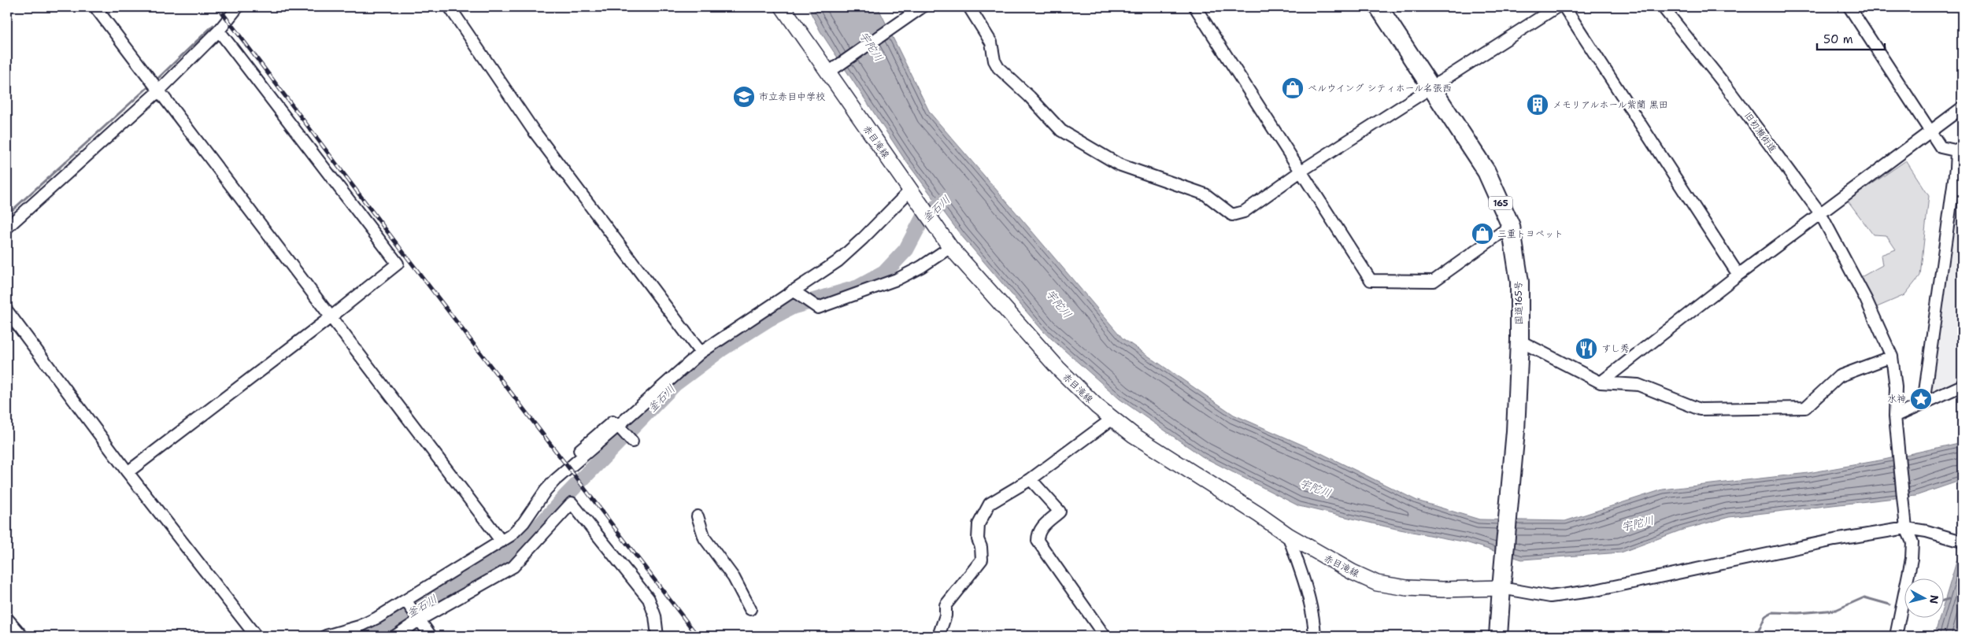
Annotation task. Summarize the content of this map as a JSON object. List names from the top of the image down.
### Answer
{
  "streets": {
    "highway": ["165", "国道165号"],
    "main road": ["赤目滝線"],
    "street": ["旧初瀬街道"]
  },
  "crossings": [
    ["赤目滝線", "国道165号"]
  ],
  "water": ["宇陀川", "釜石川"],
  "places": {
    "shop": ["ベルウイング シティホール名張西", "三重トヨペット"],
    "school or university": ["市立赤目中学校"],
    "building": ["メモリアルホール紫蘭 黒田"],
    "restaurant": ["すし秀"],
    "place": ["水神"]
  },
  "scale_bar": "50 m",
  "north": "right"
}
